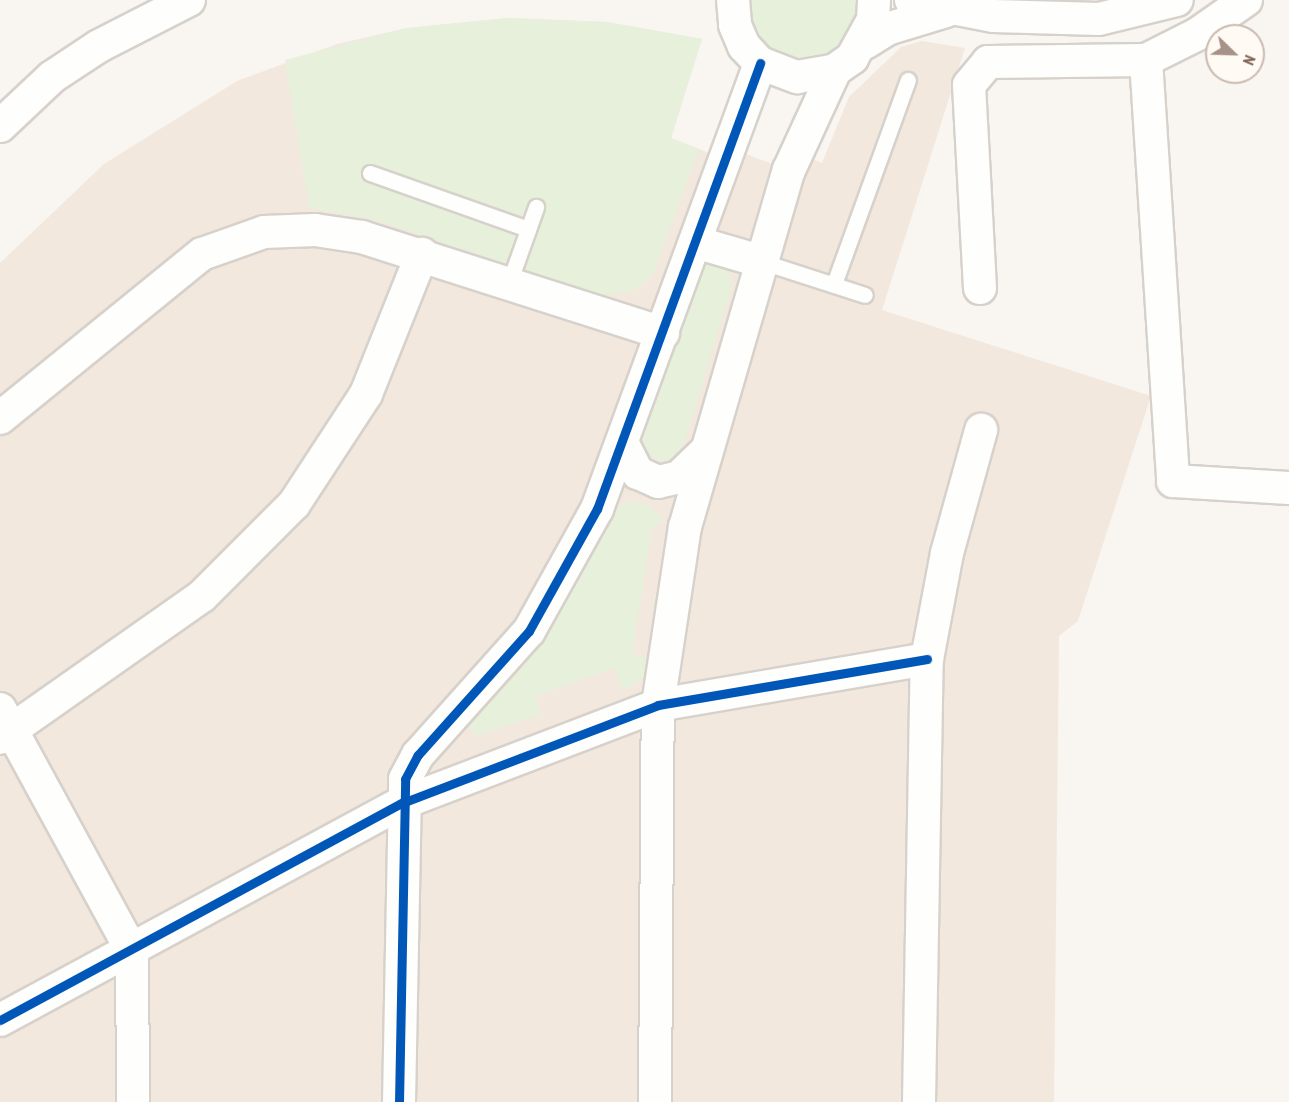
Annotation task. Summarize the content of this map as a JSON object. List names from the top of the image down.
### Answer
{
  "north": "bottom right"
}
